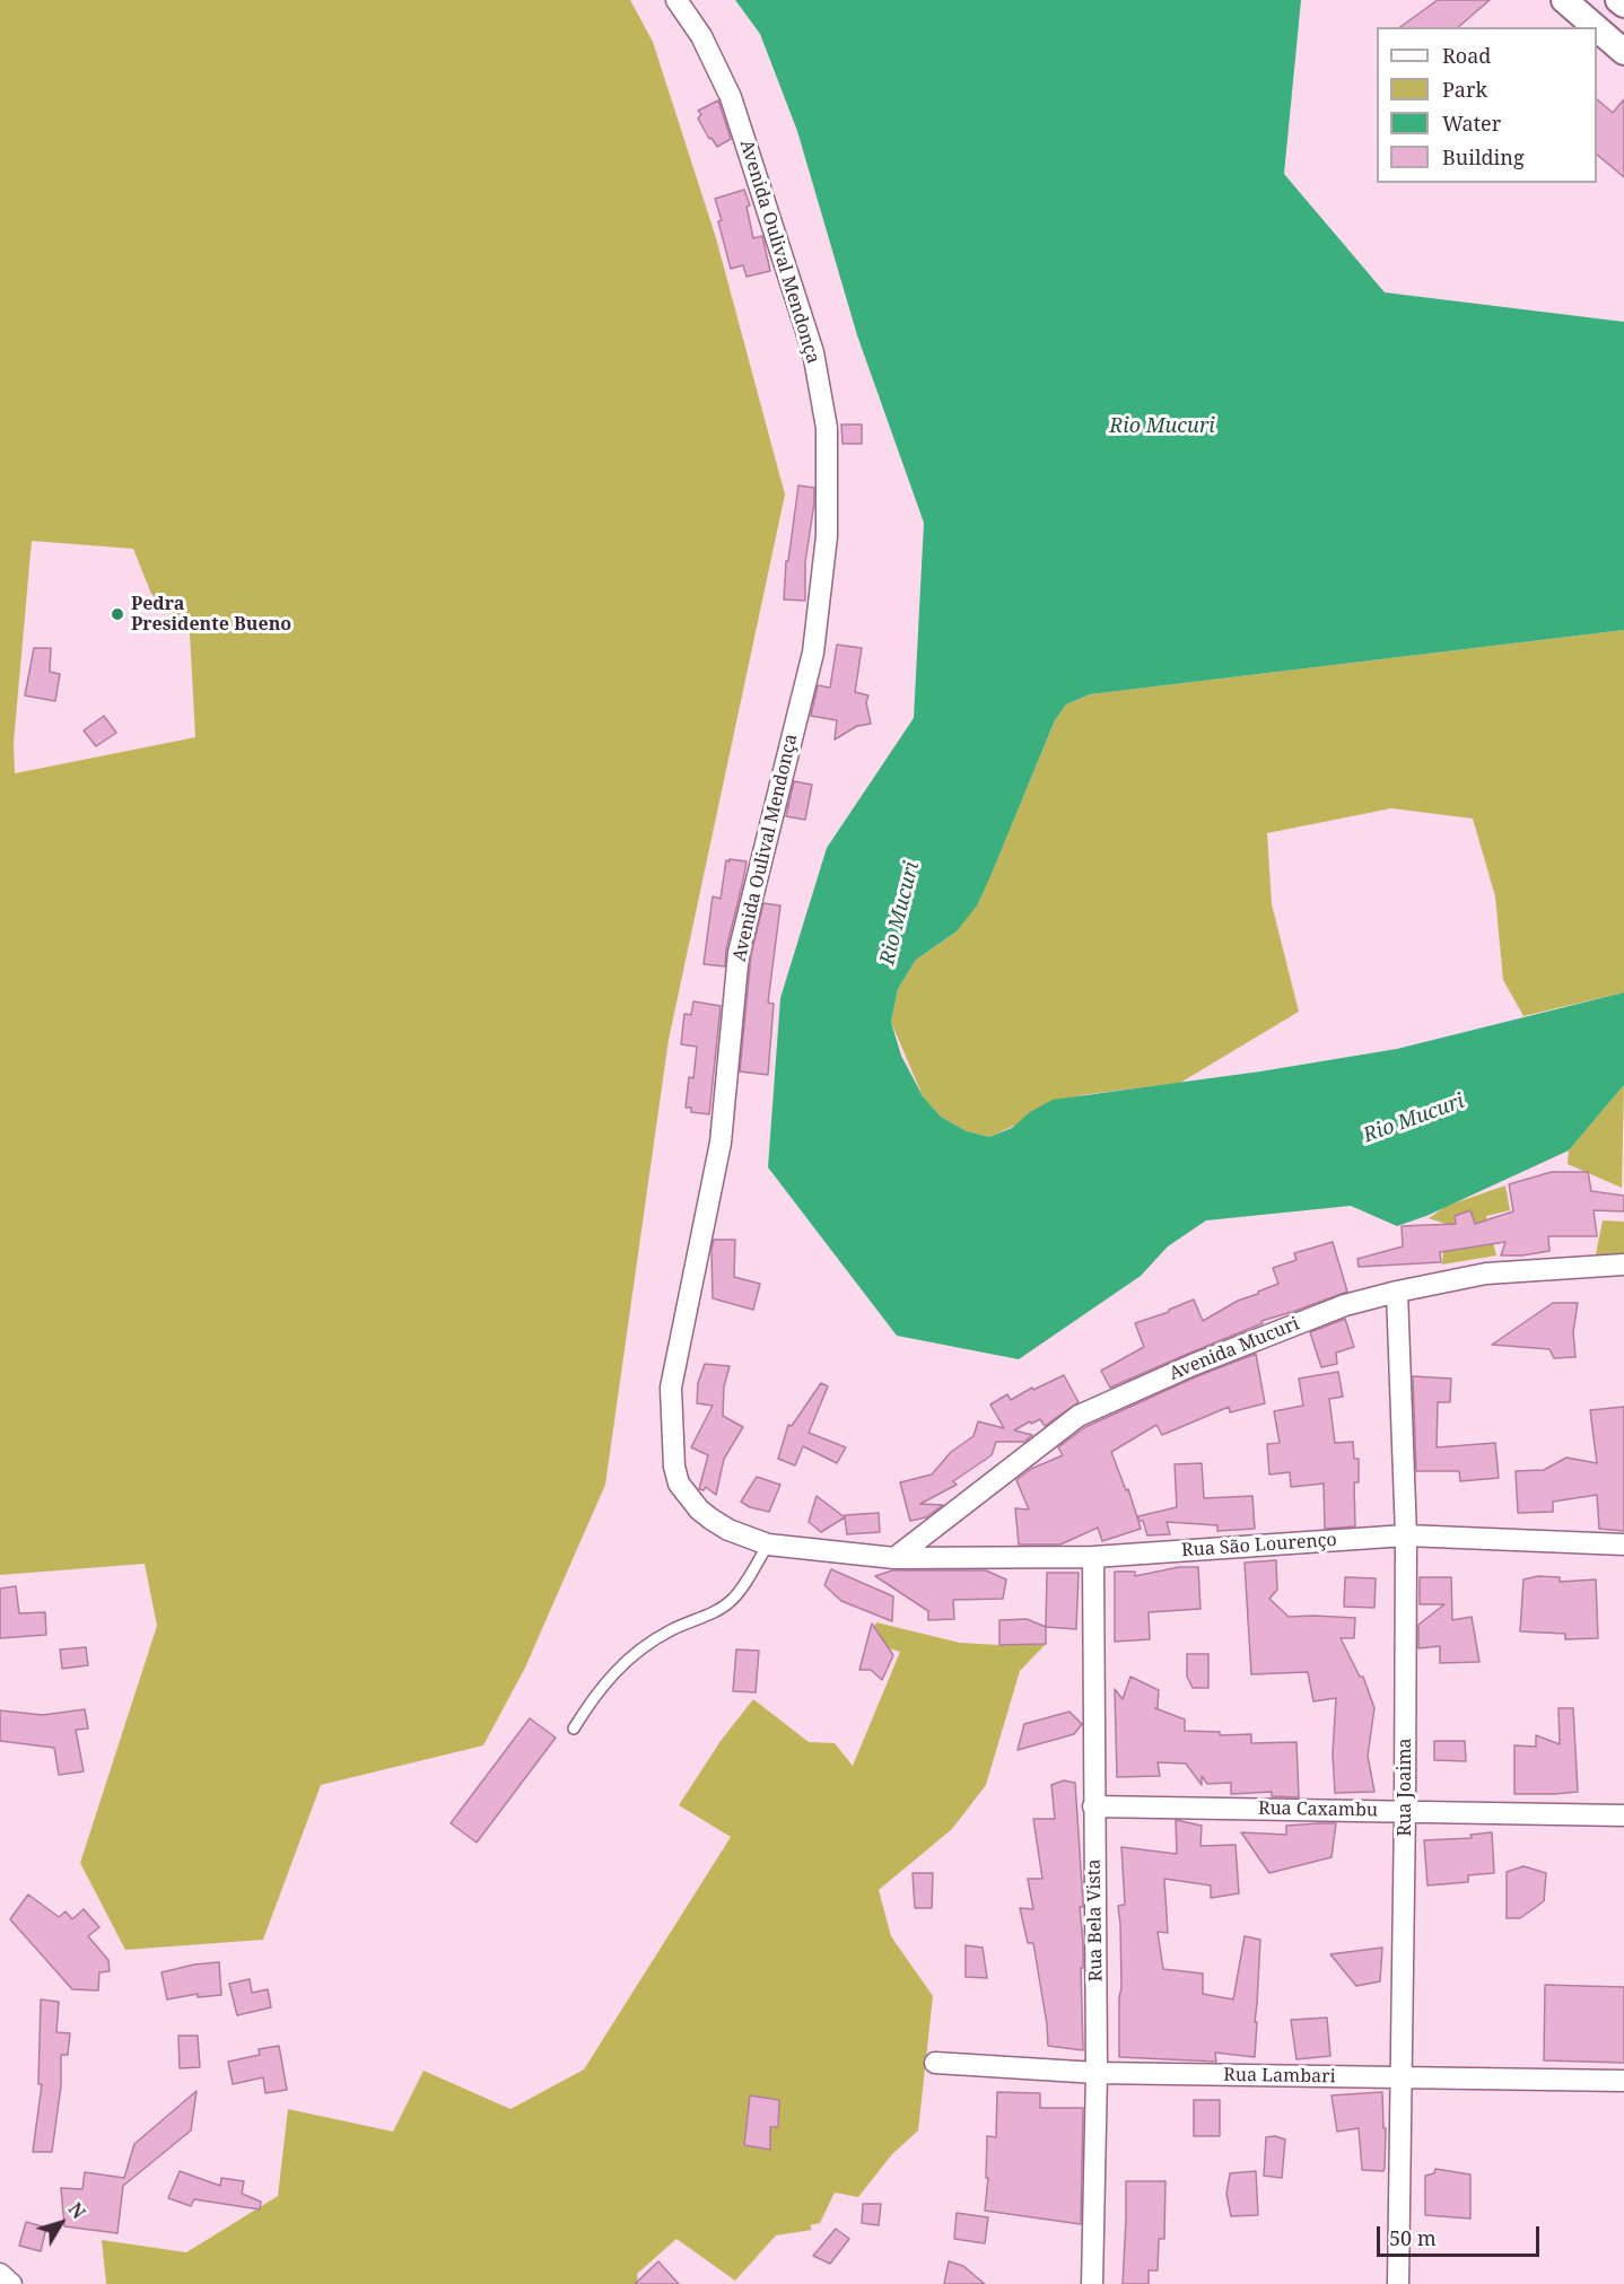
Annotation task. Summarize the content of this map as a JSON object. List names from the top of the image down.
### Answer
{
  "streets": {
    "street": [
      "Avenida Oulival Mendonça",
      "Avenida Mucuri",
      "Rua São Lourenço",
      "Rua Joaima",
      "Rua Caxambu",
      "Rua Bela Vista",
      "Rua Lambari"
    ]
  },
  "crossings": [
    ["Avenida Oulival Mendonça", "Avenida Mucuri"],
    ["Avenida Oulival Mendonça", "Rua São Lourenço"],
    ["Avenida Mucuri", "Rua São Lourenço"],
    ["Avenida Mucuri", "Rua Joaima"],
    ["Rua São Lourenço", "Rua Joaima"],
    ["Rua São Lourenço", "Rua Bela Vista"],
    ["Rua Joaima", "Rua Caxambu"],
    ["Rua Joaima", "Rua Lambari"],
    ["Rua Caxambu", "Rua Bela Vista"],
    ["Rua Bela Vista", "Rua Lambari"]
  ],
  "water": ["Rio Mucuri"],
  "places": ["Pedra Presidente Bueno"],
  "legend": [
    "Road",
    "Park",
    "Water",
    "Building"
  ],
  "scale_bar": "50 m",
  "north": "top right"
}
